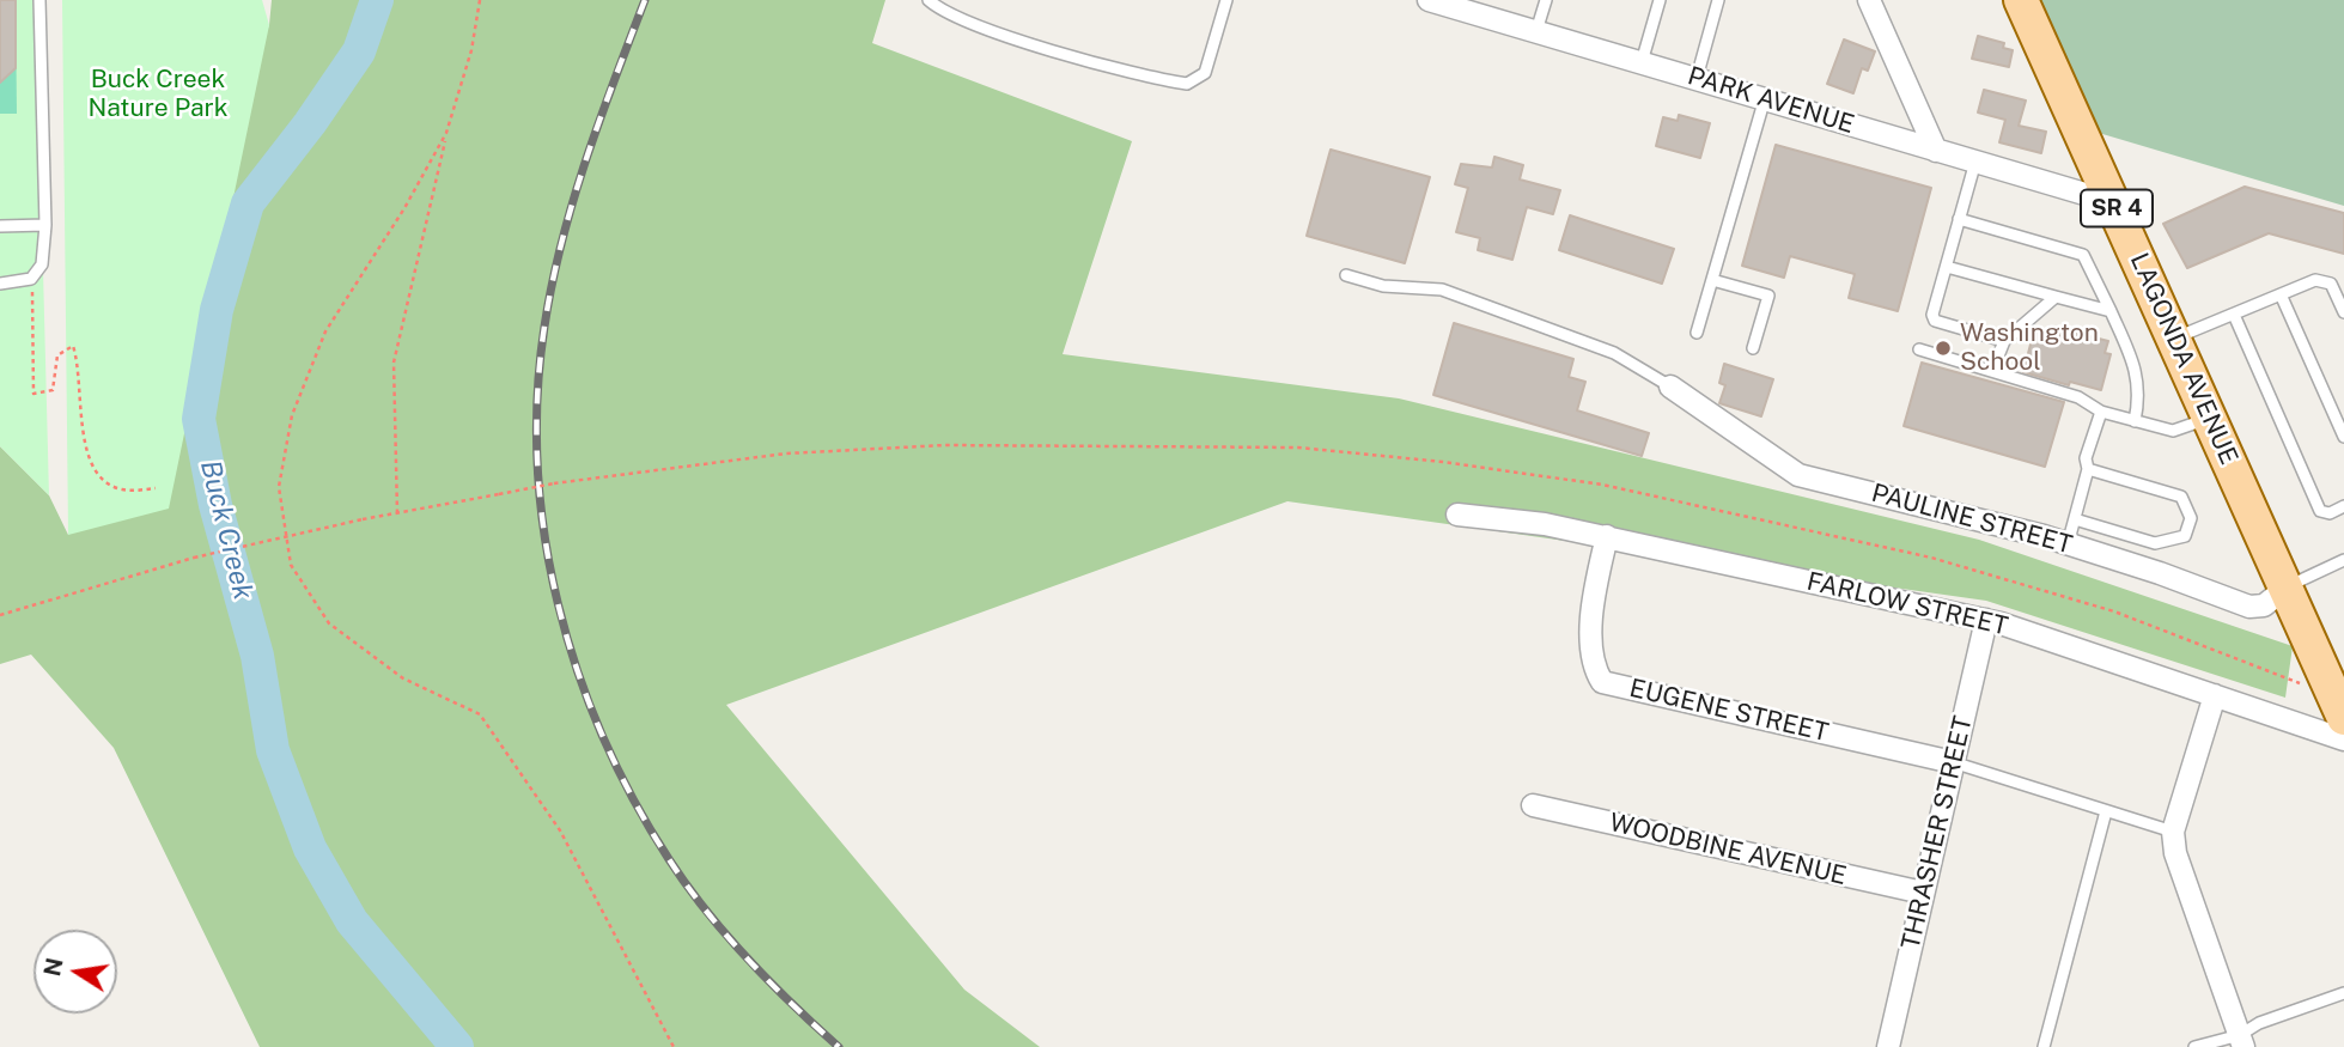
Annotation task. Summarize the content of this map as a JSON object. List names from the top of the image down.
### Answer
{
  "streets": {
    "main road": ["SR 4", "LAGONDA AVENUE"],
    "street": [
      "PARK AVENUE",
      "PAULINE STREET",
      "FARLOW STREET",
      "EUGENE STREET",
      "THRASHER STREET",
      "WOODBINE AVENUE"
    ]
  },
  "crossings": [
    ["PARK AVENUE", "LAGONDA AVENUE"],
    ["LAGONDA AVENUE", "PAULINE STREET"],
    ["FARLOW STREET", "EUGENE STREET"],
    ["FARLOW STREET", "THRASHER STREET"],
    ["EUGENE STREET", "THRASHER STREET"],
    ["THRASHER STREET", "WOODBINE AVENUE"]
  ],
  "water": ["Buck Creek"],
  "parks": ["Buck Creek Nature Park"],
  "places": ["Washington School"],
  "north": "left"
}
